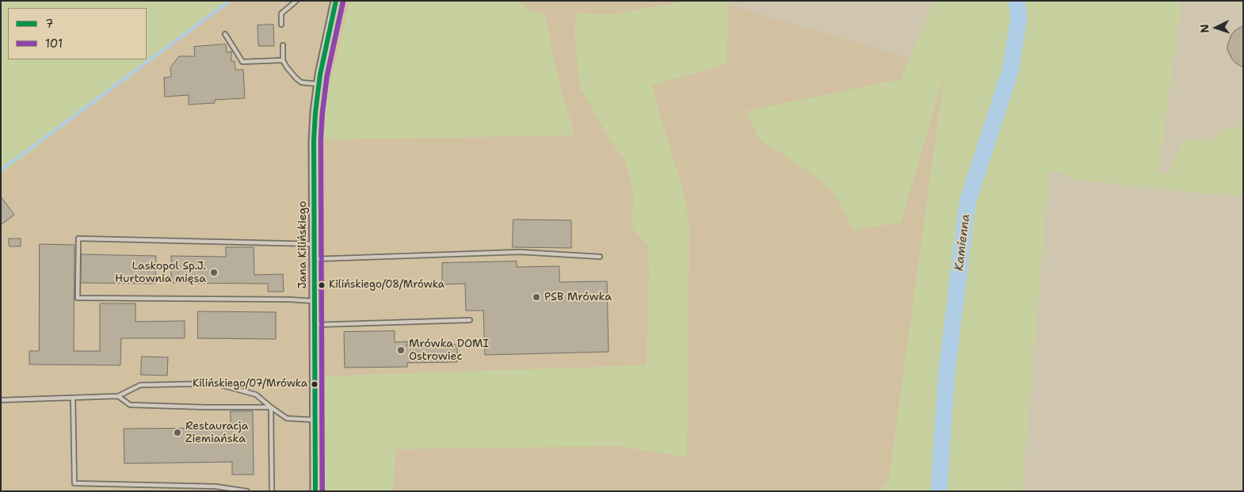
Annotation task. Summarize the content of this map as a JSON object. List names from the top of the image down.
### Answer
{
  "streets": {
    "street": ["Jana Kilińskiego"]
  },
  "water": ["Kamienna"],
  "places": [
    "Laskopol Sp.J. Hurtownia mięsa",
    "Kilińskiego/08/Mrówka",
    "PSB Mrówka",
    "Mrówka DOMI Ostrowiec",
    "Kilińskiego/07/Mrówka",
    "Restauracja Ziemiańska"
  ],
  "lines": ["transit line 7", "transit line 101"],
  "legend": ["7", "101"],
  "north": "left"
}
